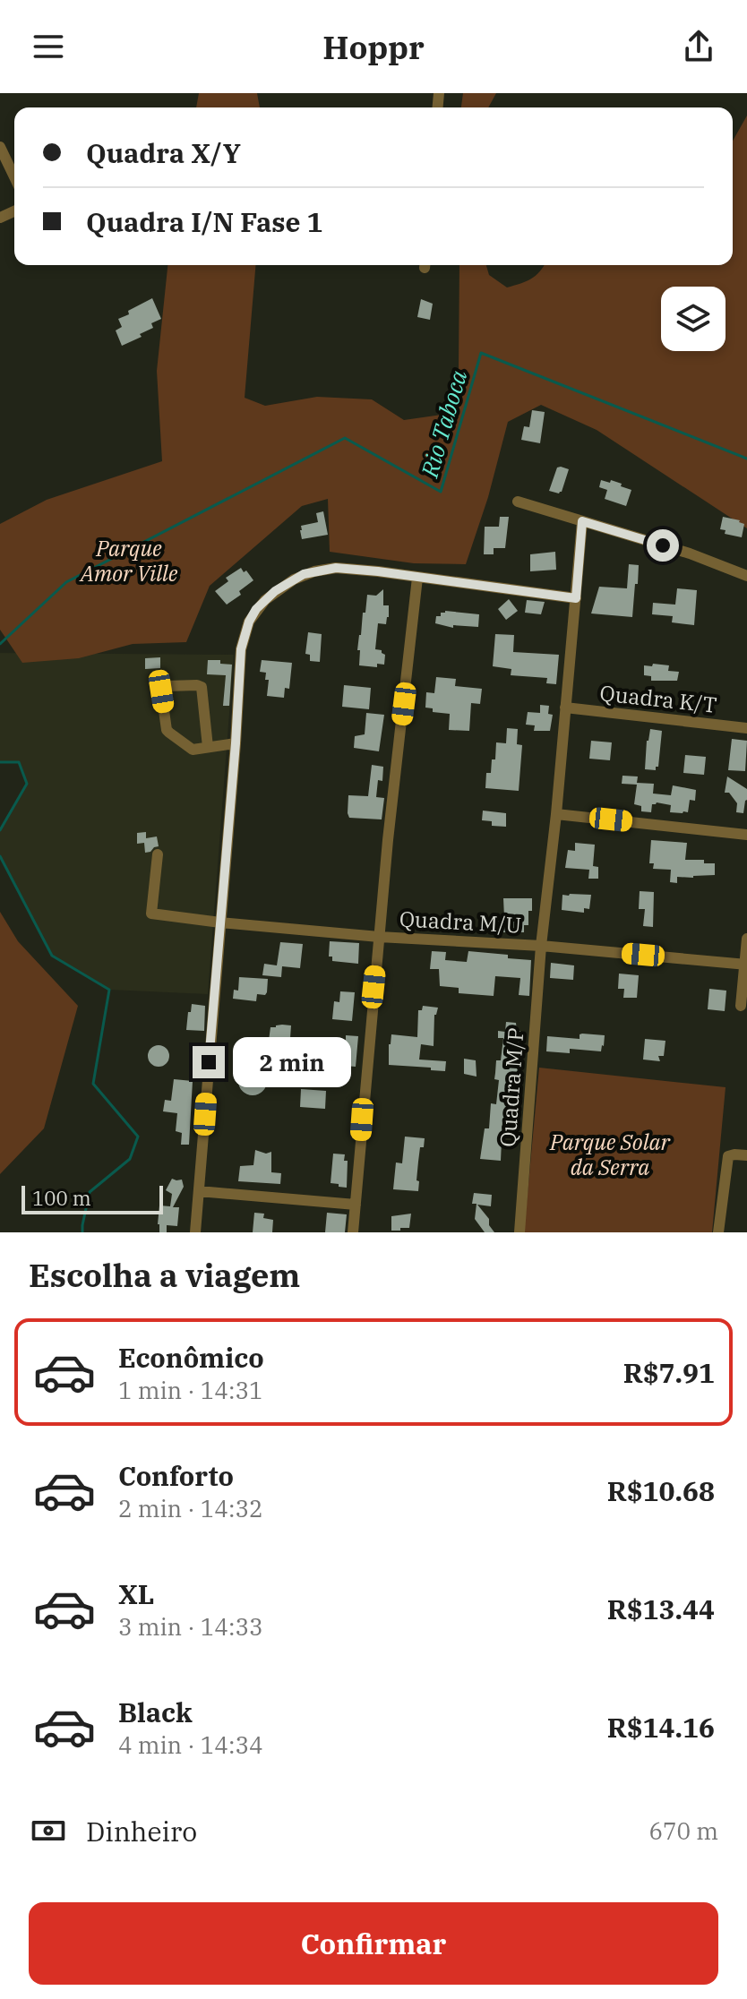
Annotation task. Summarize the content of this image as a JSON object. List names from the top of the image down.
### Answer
{
  "streets": {
    "street": ["Quadra K/T", "Quadra M/U", "Quadra M/P"]
  },
  "crossings": [
    ["Quadra K/T", "Quadra M/P"],
    ["Quadra M/U", "Quadra M/P"]
  ],
  "water": ["Rio Taboca"],
  "parks": ["Parque Amor Ville", "Parque Solar da Serra"],
  "scale_bar": "100 m",
  "page": {
    "header": "Hoppr",
    "banner": ["Quadra X/Y", "Quadra I/N Fase 1"],
    "bubble": "2 min",
    "scale": "100 m",
    "heading": "Escolha a viagem",
    "list": [
      {
        "name": "Econômico",
        "note": "1 min · 14:31",
        "value": "R$7.91"
      },
      {
        "name": "Conforto",
        "note": "2 min · 14:32",
        "value": "R$10.68"
      },
      {
        "name": "XL",
        "note": "3 min · 14:33",
        "value": "R$13.44"
      },
      {
        "name": "Black",
        "note": "4 min · 14:34",
        "value": "R$14.16"
      }
    ],
    "pay": ["Dinheiro", "670 m"],
    "buttons": "Confirmar"
  }
}
